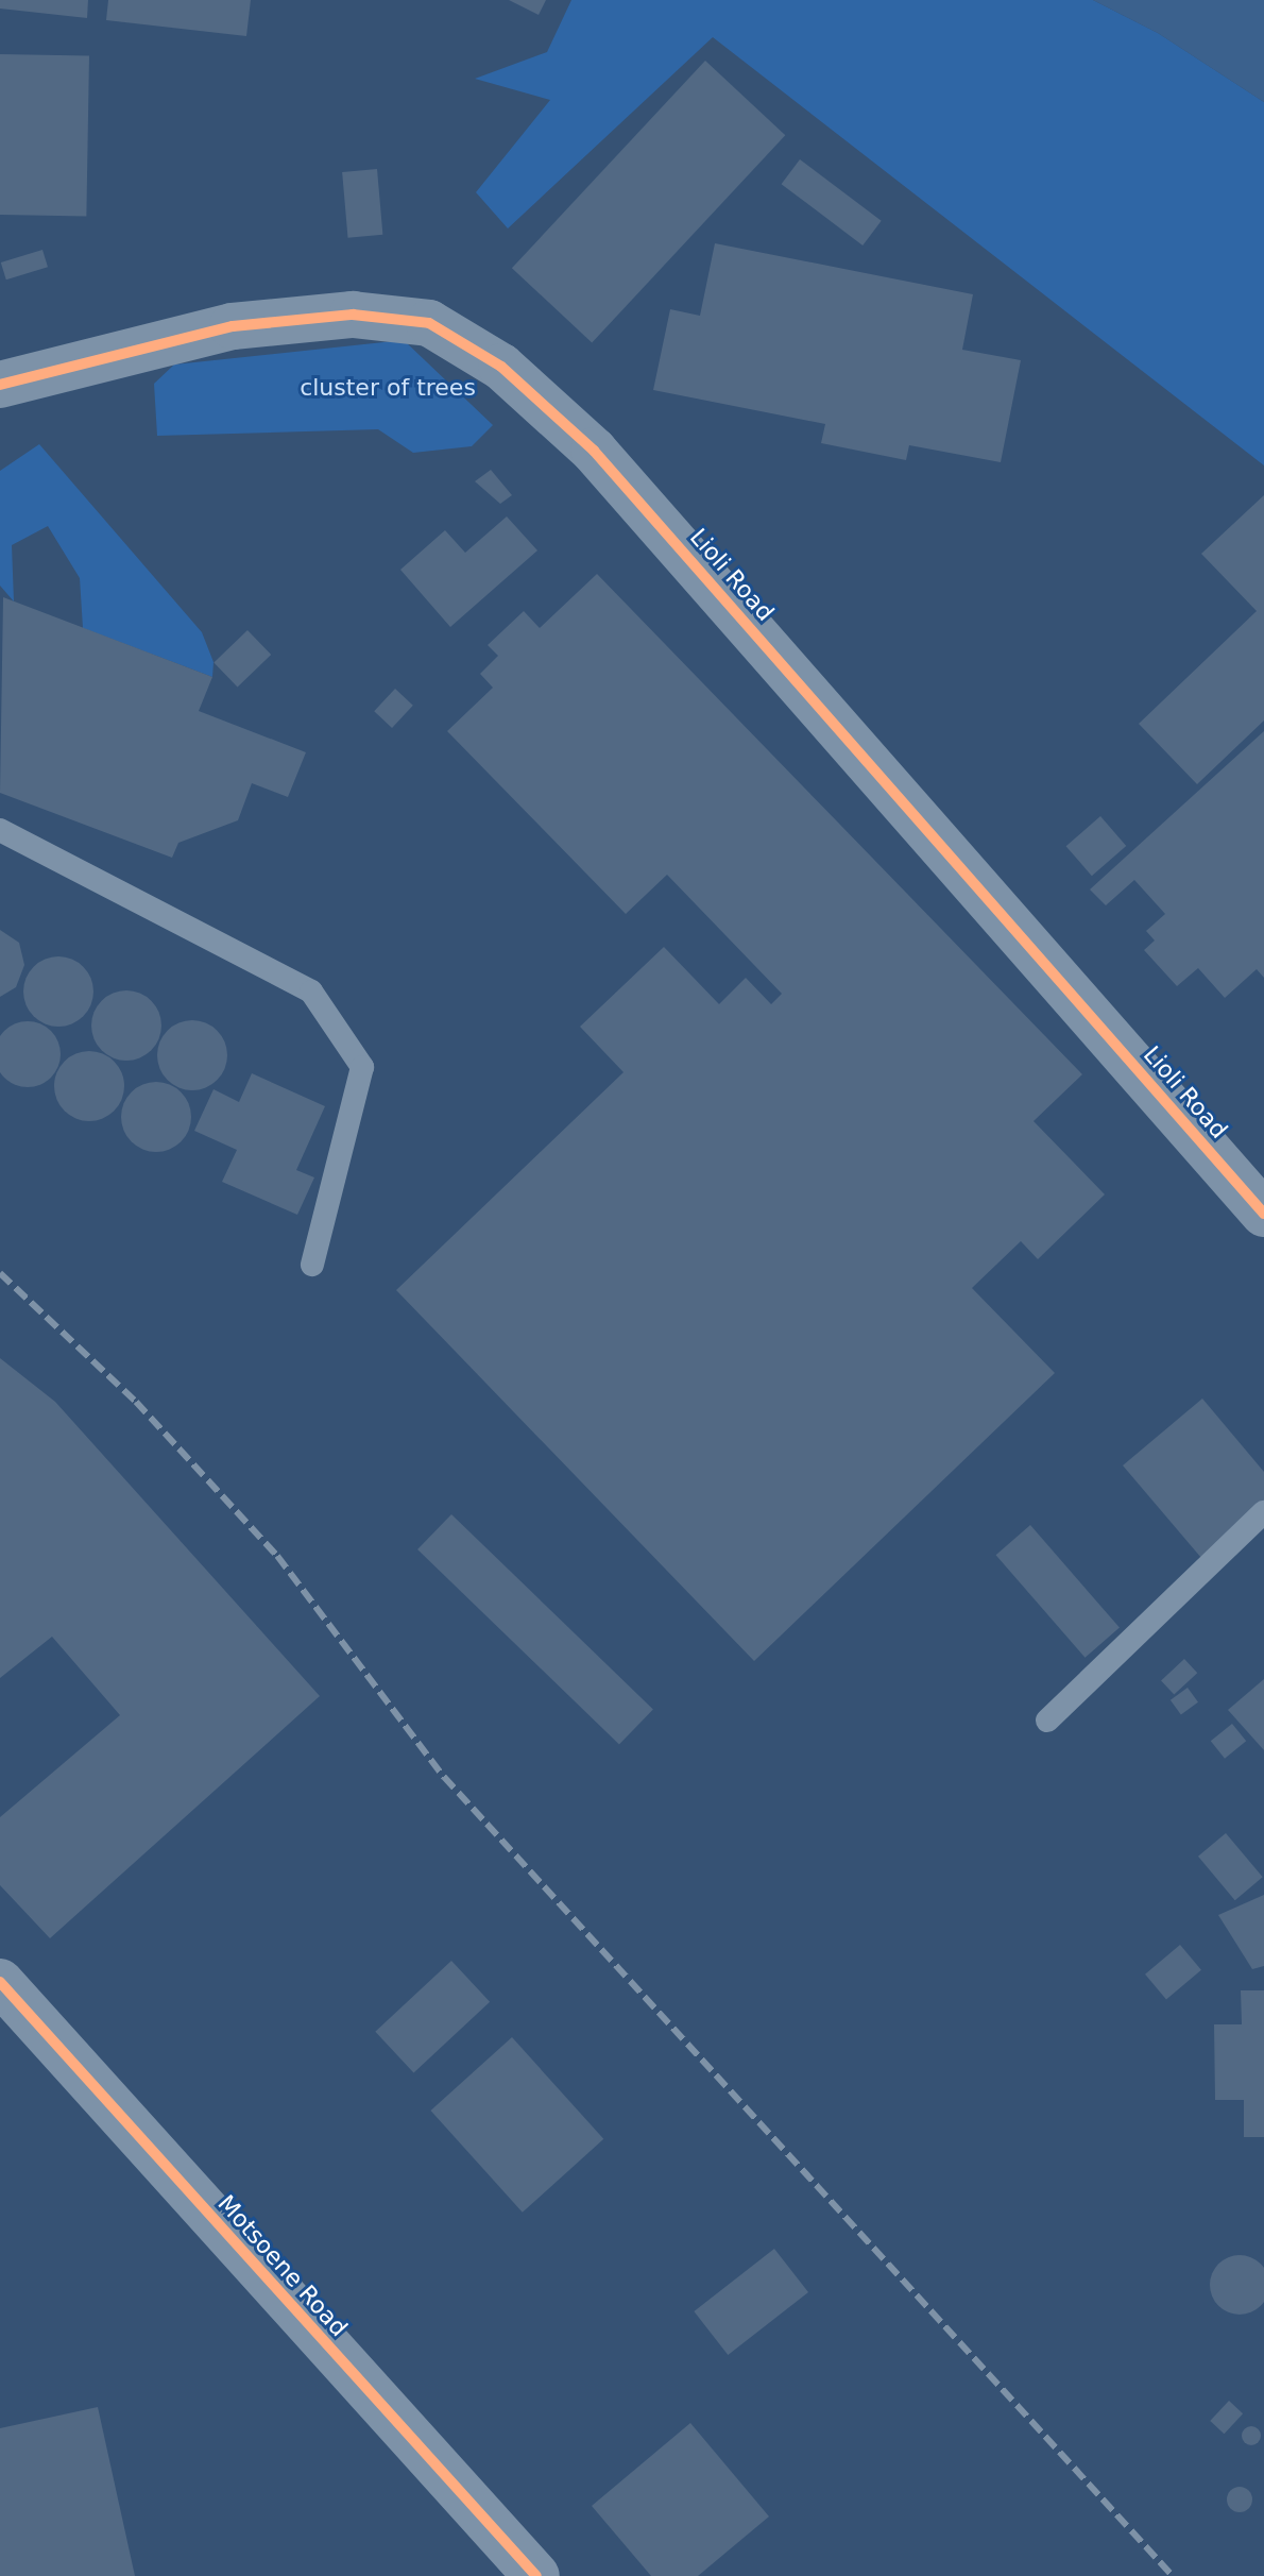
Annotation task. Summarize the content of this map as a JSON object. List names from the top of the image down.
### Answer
{
  "streets": {
    "street": ["Lioli Road", "Motsoene Road"]
  },
  "parks": ["cluster of trees"]
}
